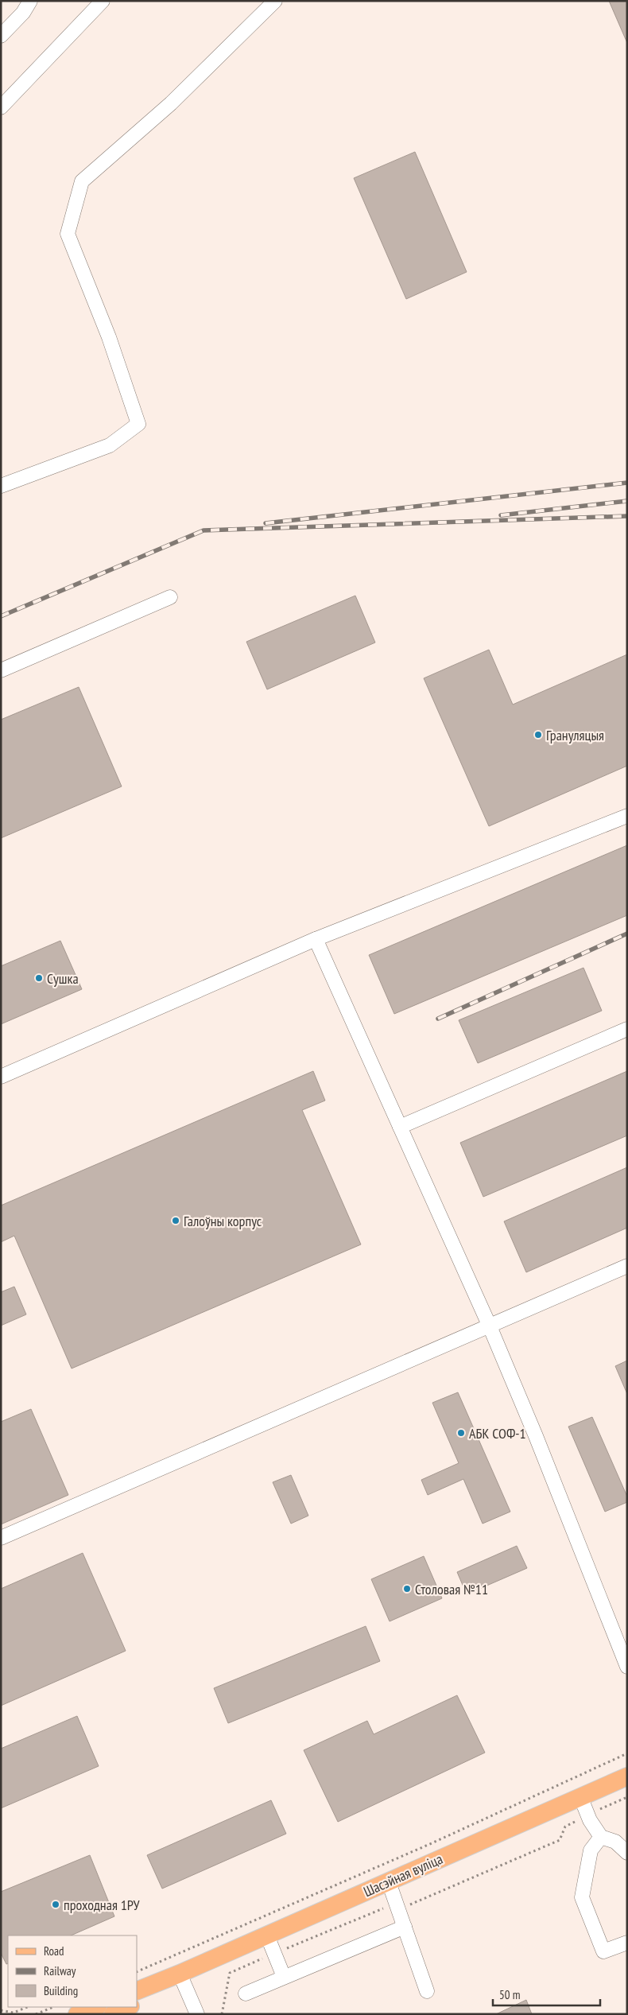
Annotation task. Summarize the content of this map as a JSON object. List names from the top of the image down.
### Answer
{
  "streets": {
    "main road": ["Шасэйная вуліца"]
  },
  "places": [
    "Грануляцыя",
    "Сушка",
    "Галоўны корпус",
    "АБК СОФ-1",
    "Столовая №11",
    "проходная 1РУ"
  ],
  "legend": ["Road", "Railway", "Building"],
  "scale_bar": "50 m"
}
